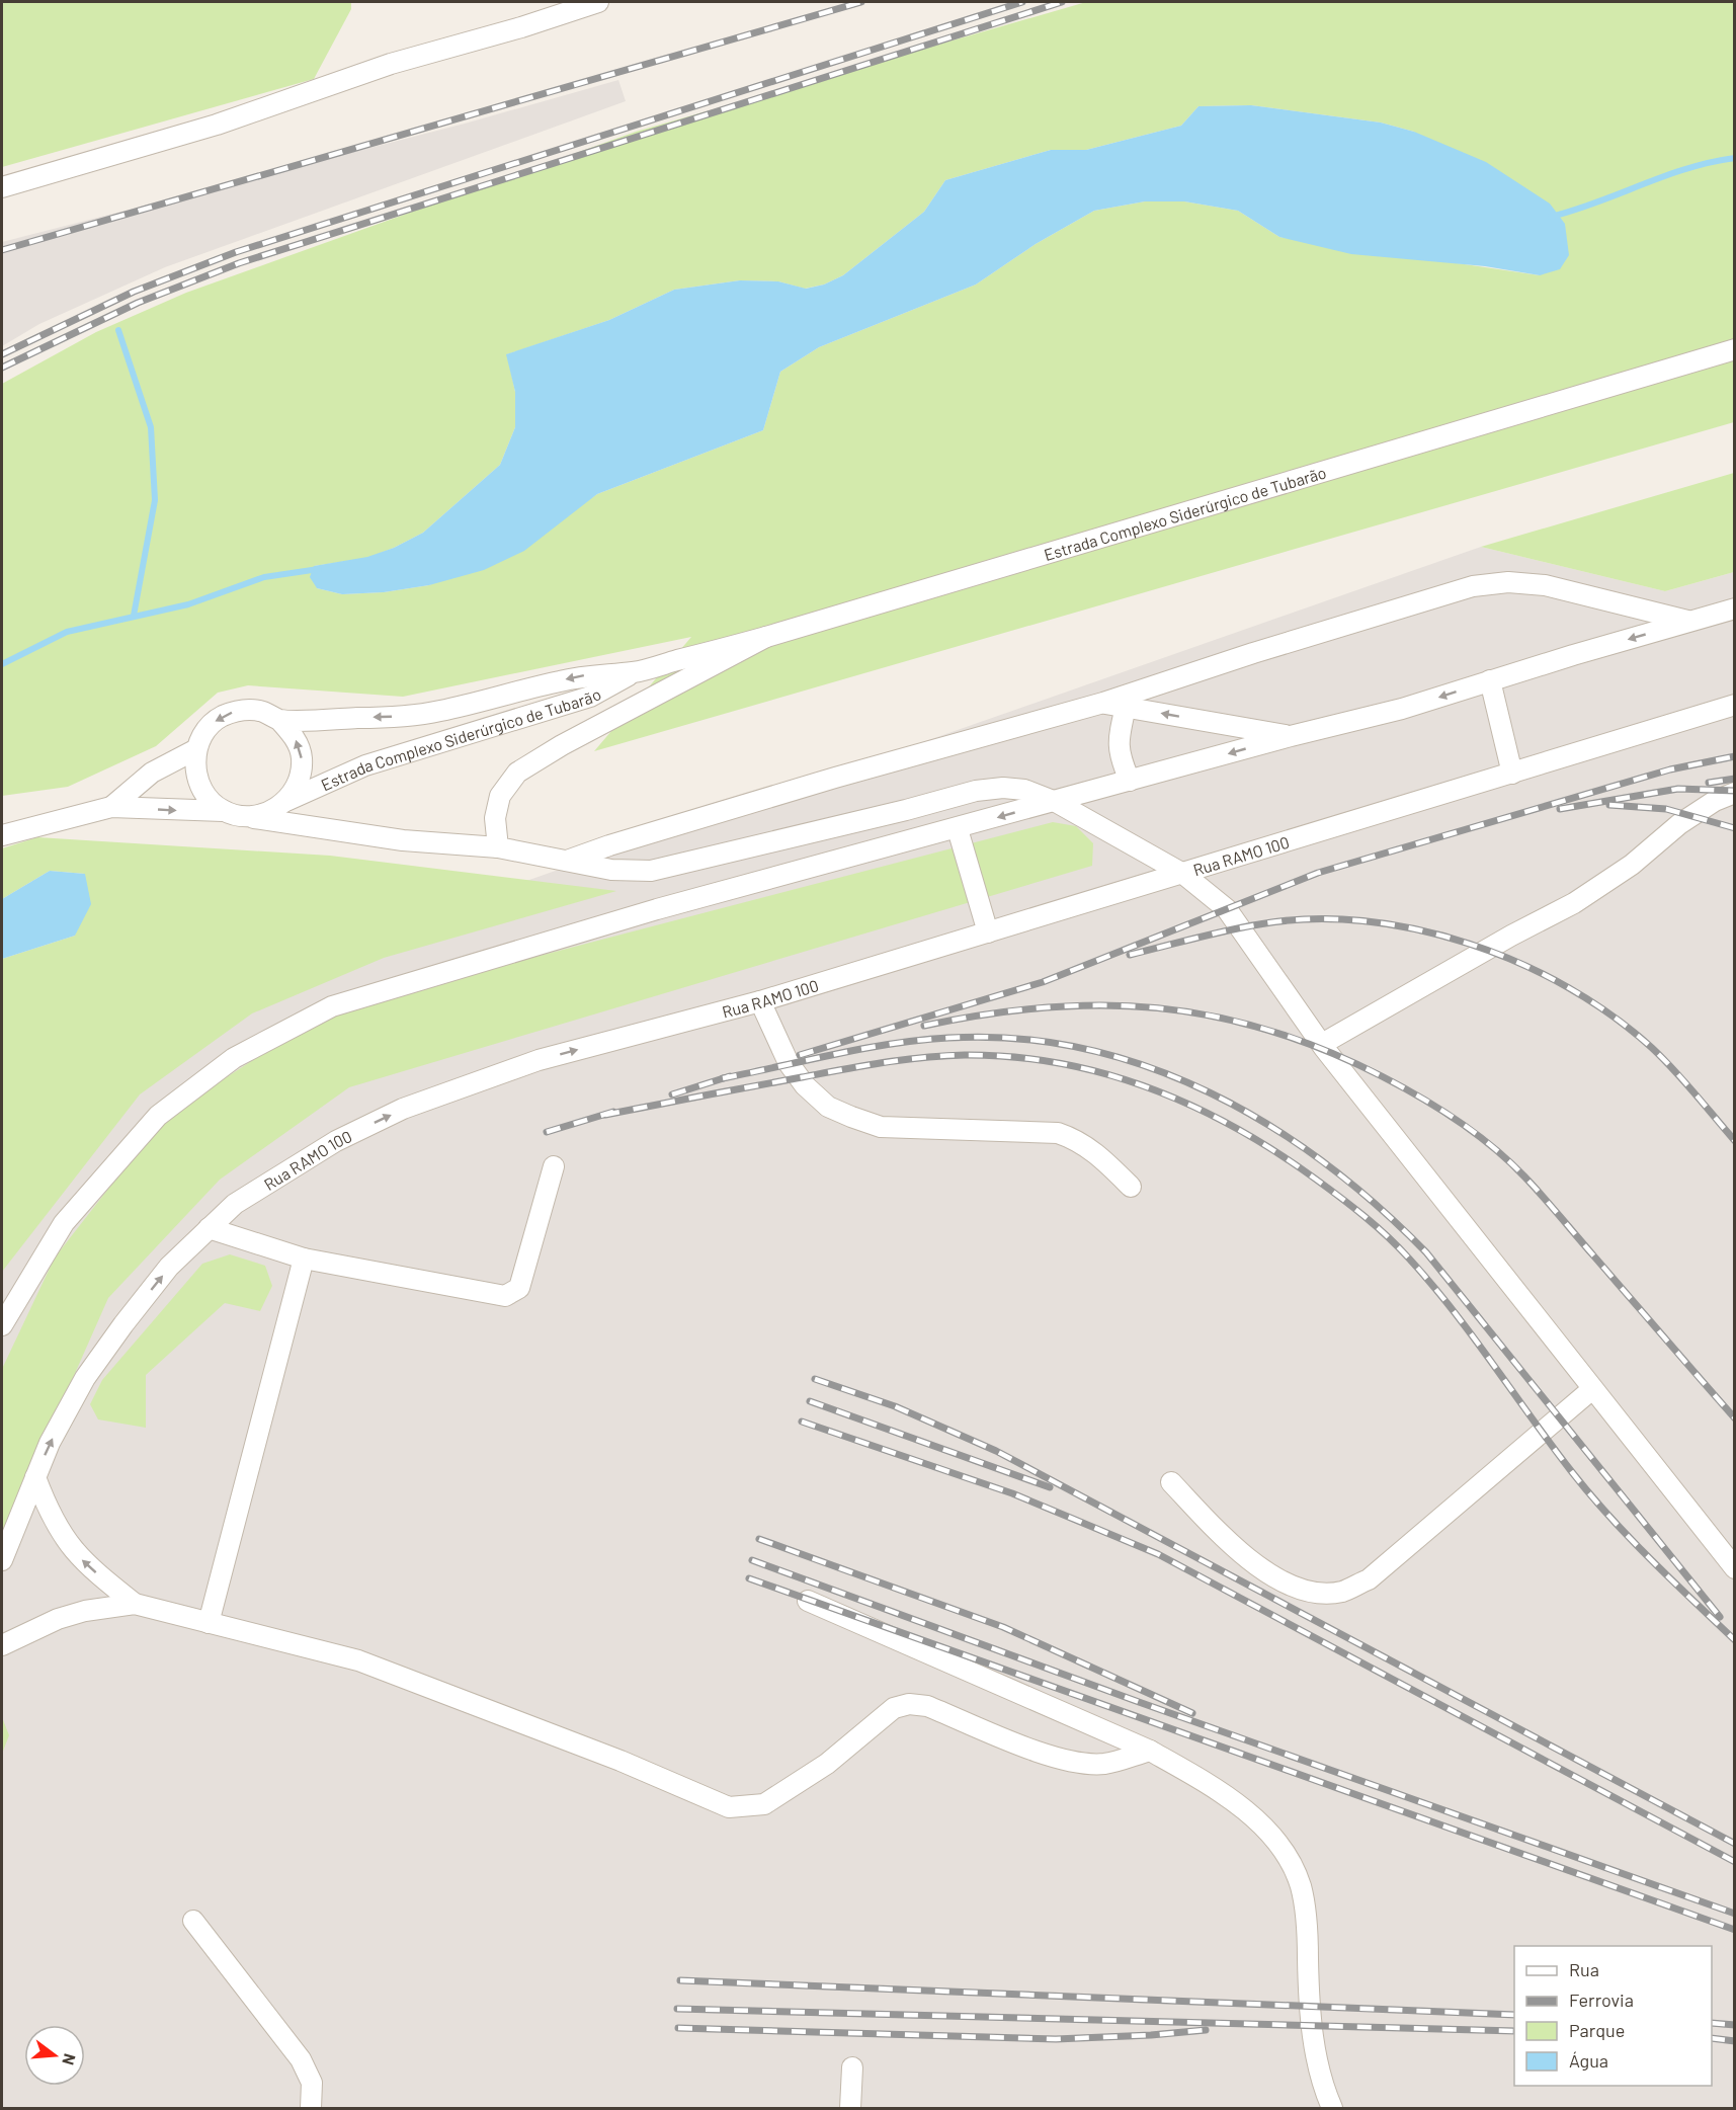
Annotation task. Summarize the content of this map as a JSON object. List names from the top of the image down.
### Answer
{
  "streets": {
    "street": ["Estrada Complexo Siderúrgico de Tubarão", "Rua RAMO 100"]
  },
  "legend": [
    "Rua",
    "Ferrovia",
    "Parque",
    "Água"
  ],
  "north": "right"
}
